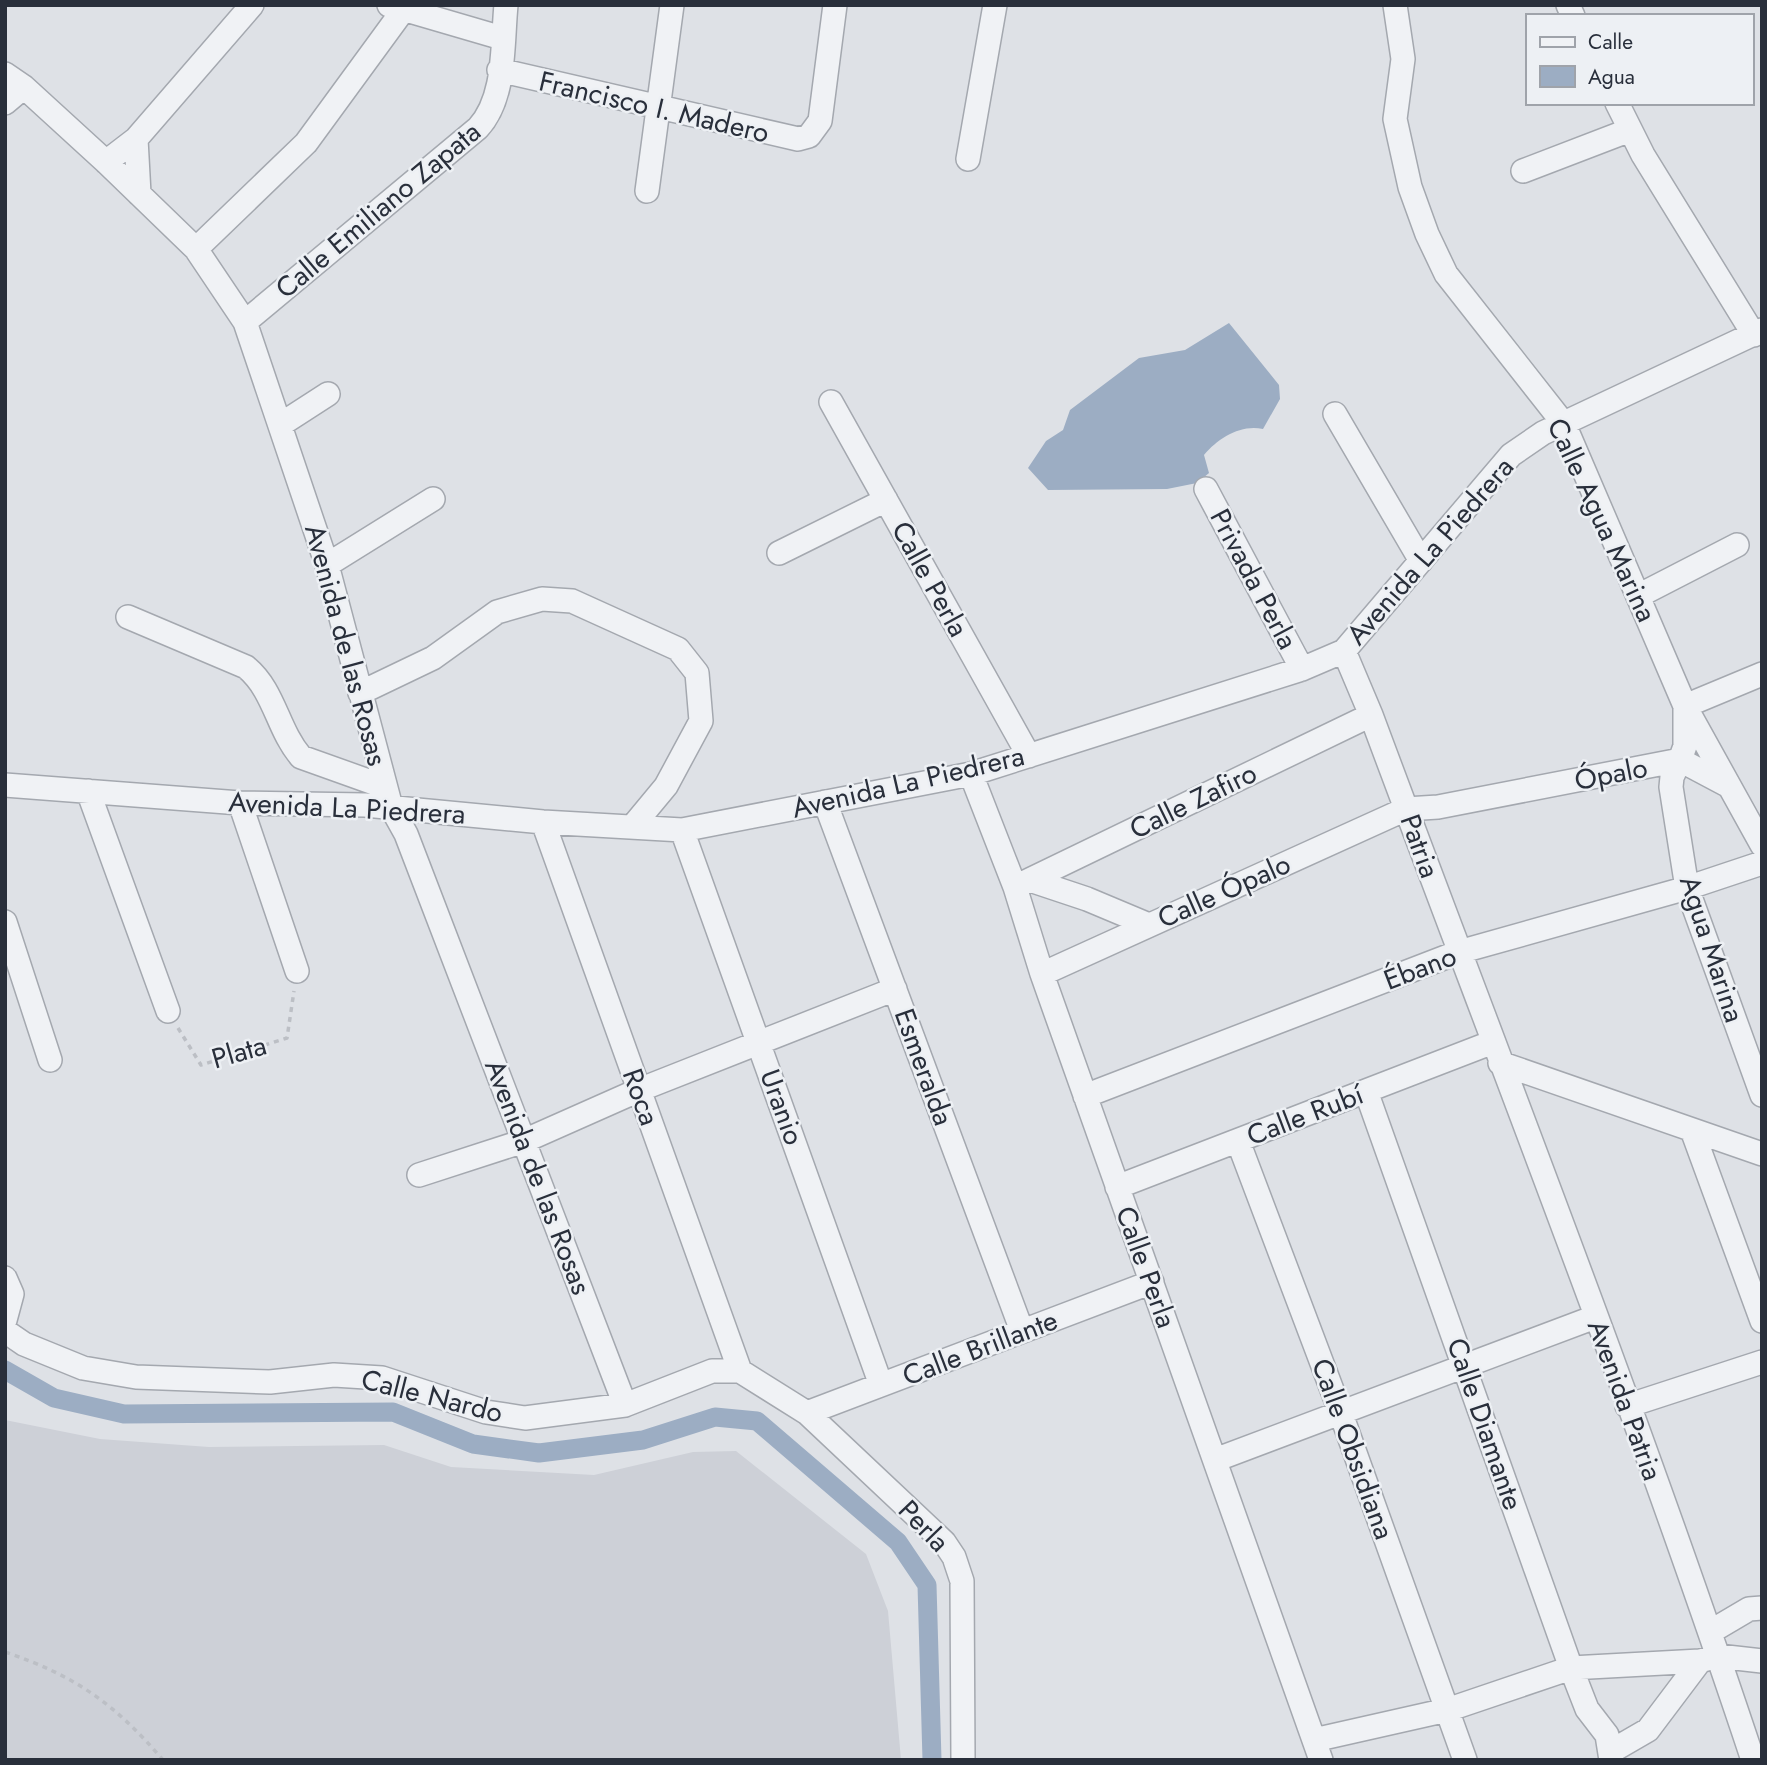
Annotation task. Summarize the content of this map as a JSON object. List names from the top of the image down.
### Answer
{
  "streets": {
    "street": [
      "Francisco I. Madero",
      "Calle Emiliano Zapata",
      "Calle Agua Marina",
      "Avenida La Piedrera",
      "Calle Perla",
      "Privada Perla",
      "Avenida de las Rosas",
      "Ópalo",
      "Calle Zafiro",
      "Patria",
      "Calle Ópalo",
      "Agua Marina",
      "Ébano",
      "Esmeralda",
      "Roca",
      "Uranio",
      "Calle Rubí",
      "Calle Brillante",
      "Calle Nardo",
      "Avenida Patria",
      "Calle Diamante",
      "Calle Obsidiana",
      "Perla"
    ],
    "path": ["Plata"]
  },
  "crossings": [
    ["Francisco I. Madero", "Calle Emiliano Zapata"],
    ["Calle Emiliano Zapata", "Avenida de las Rosas"],
    ["Calle Agua Marina", "Avenida La Piedrera"],
    ["Calle Agua Marina", "Ópalo"],
    ["Avenida La Piedrera", "Calle Perla"],
    ["Avenida La Piedrera", "Privada Perla"],
    ["Avenida La Piedrera", "Avenida de las Rosas"],
    ["Avenida La Piedrera", "Patria"],
    ["Avenida La Piedrera", "Esmeralda"],
    ["Avenida La Piedrera", "Roca"],
    ["Avenida La Piedrera", "Uranio"],
    ["Calle Perla", "Calle Zafiro"],
    ["Calle Perla", "Calle Ópalo"],
    ["Calle Perla", "Ébano"],
    ["Calle Perla", "Calle Rubí"],
    ["Calle Perla", "Calle Brillante"],
    ["Avenida de las Rosas", "Calle Nardo"],
    ["Ópalo", "Patria"],
    ["Ópalo", "Calle Ópalo"],
    ["Ópalo", "Agua Marina"],
    ["Calle Zafiro", "Patria"],
    ["Patria", "Calle Ópalo"],
    ["Patria", "Ébano"],
    ["Patria", "Calle Rubí"],
    ["Patria", "Avenida Patria"],
    ["Agua Marina", "Ébano"],
    ["Esmeralda", "Calle Brillante"],
    ["Roca", "Calle Nardo"],
    ["Uranio", "Calle Brillante"],
    ["Calle Rubí", "Avenida Patria"],
    ["Calle Rubí", "Calle Diamante"],
    ["Calle Rubí", "Calle Obsidiana"],
    ["Calle Brillante", "Perla"],
    ["Avenida Patria", "Calle Diamante"]
  ],
  "legend": ["Calle", "Agua"]
}
